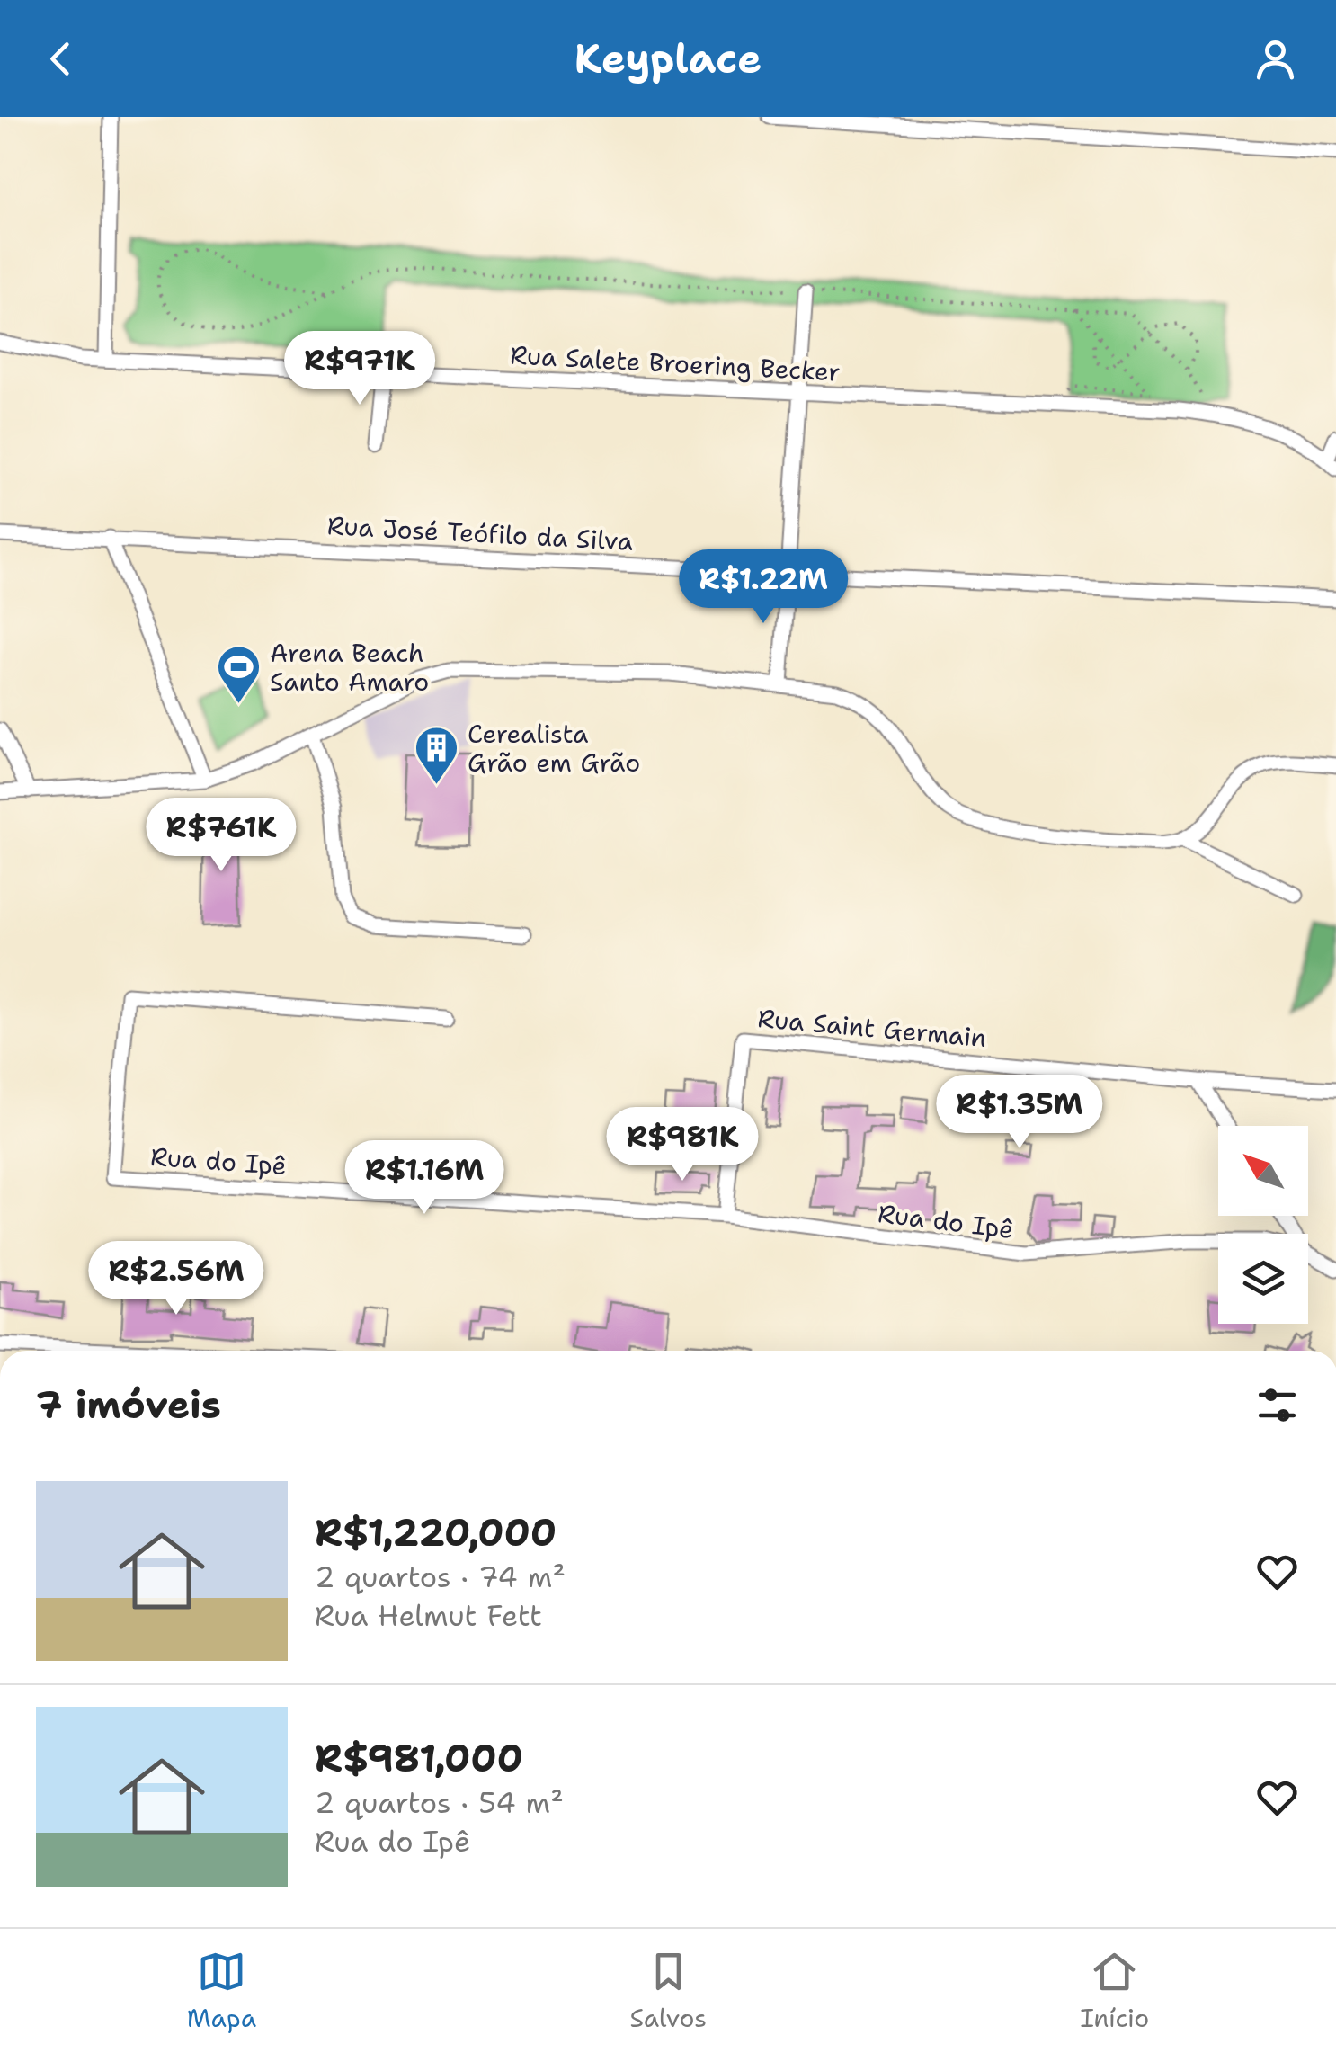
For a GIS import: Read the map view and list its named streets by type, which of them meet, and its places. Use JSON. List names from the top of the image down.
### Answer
{
  "streets": {
    "street": [
      "Rua Salete Broering Becker",
      "Rua José Teófilo da Silva",
      "Rua Saint Germain",
      "Rua do Ipê"
    ]
  },
  "crossings": [
    ["Rua Saint Germain", "Rua do Ipê"]
  ],
  "places": {
    "sports": ["Arena Beach Santo Amaro"],
    "building": ["Cerealista Grão em Grão"]
  },
  "north": "top left",
  "page": {
    "header": "Keyplace",
    "price": [
      "R$971K",
      "R$1.22M",
      "R$761K",
      "R$1.35M",
      "R$981K",
      "R$1.16M",
      "R$2.56M"
    ],
    "heading": "7 imóveis",
    "list": [
      {
        "name": "R$1,220,000",
        "note": "2 quartos · 74 m² · Rua Helmut Fett"
      },
      {
        "name": "R$981,000",
        "note": "2 quartos · 54 m² · Rua do Ipê"
      }
    ],
    "tabs": ["Mapa", "Salvos", "Início"]
  }
}
